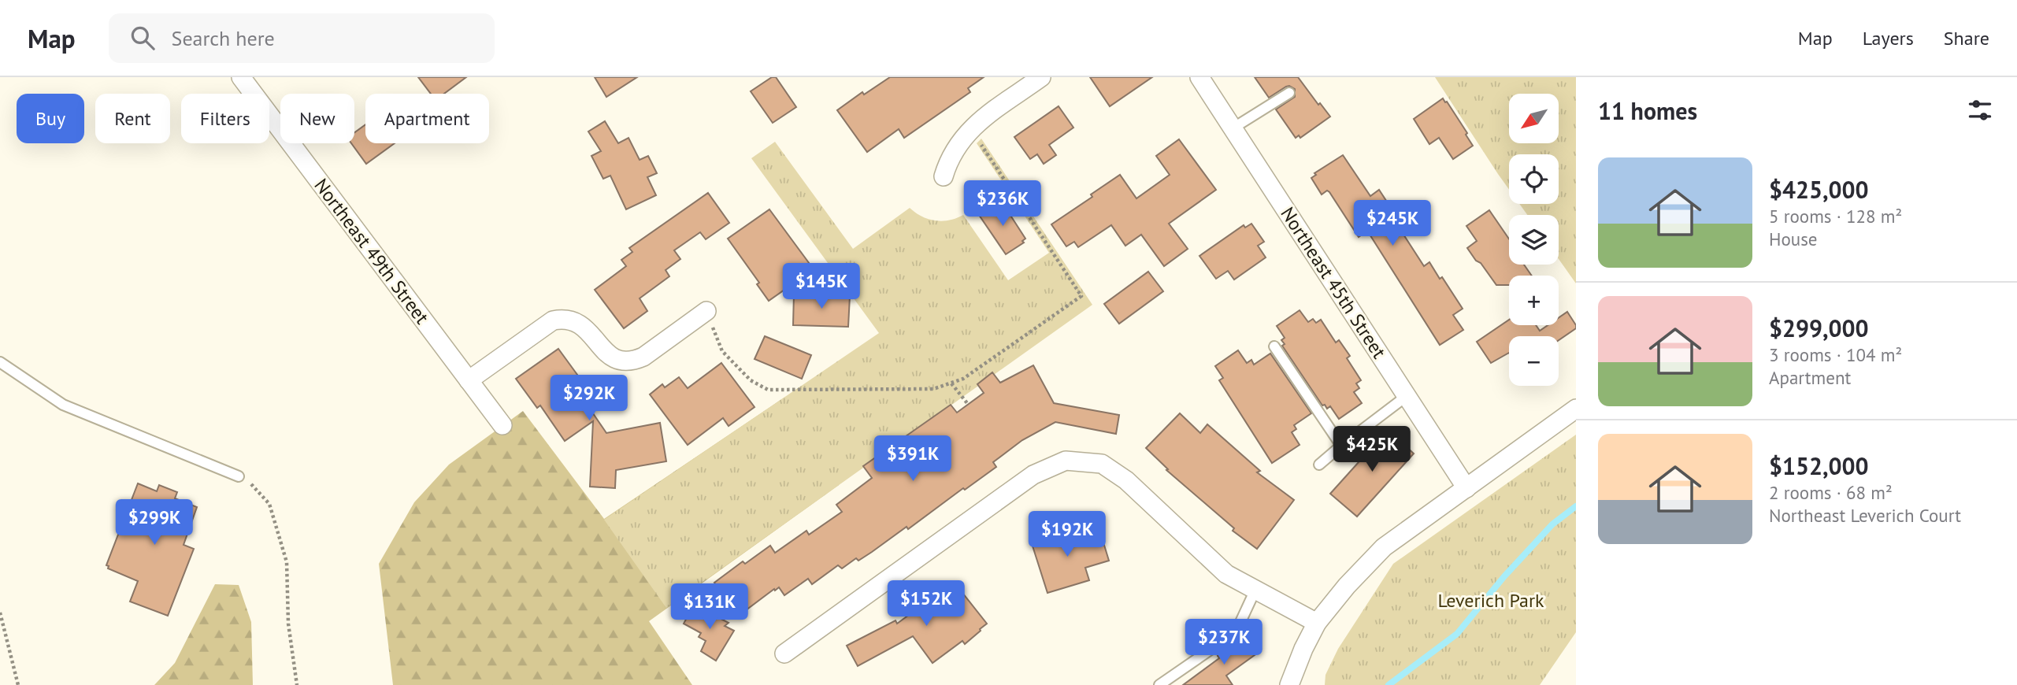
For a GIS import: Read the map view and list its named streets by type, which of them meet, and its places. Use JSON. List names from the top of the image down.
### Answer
{
  "streets": {
    "street": ["Northeast 49th Street", "Northeast 45th Street"]
  },
  "parks": ["Leverich Park"],
  "north": "bottom left",
  "page": {
    "header": "Map",
    "search": "Search here",
    "nav": ["Map", "Layers", "Share"],
    "heading": "11 homes",
    "map_buttons": ["+", "−"],
    "chip": [
      "Buy",
      "Rent",
      "Filters",
      "New",
      "Apartment"
    ],
    "list": [
      {
        "name": "$425,000",
        "note": "5 rooms · 128 m² · House"
      },
      {
        "name": "$299,000",
        "note": "3 rooms · 104 m² · Apartment"
      },
      {
        "name": "$152,000",
        "note": "2 rooms · 68 m² · Northeast Leverich Court"
      }
    ],
    "price": [
      "$236K",
      "$245K",
      "$145K",
      "$292K",
      "$425K",
      "$391K",
      "$299K",
      "$192K",
      "$152K",
      "$131K",
      "$237K"
    ]
  }
}
